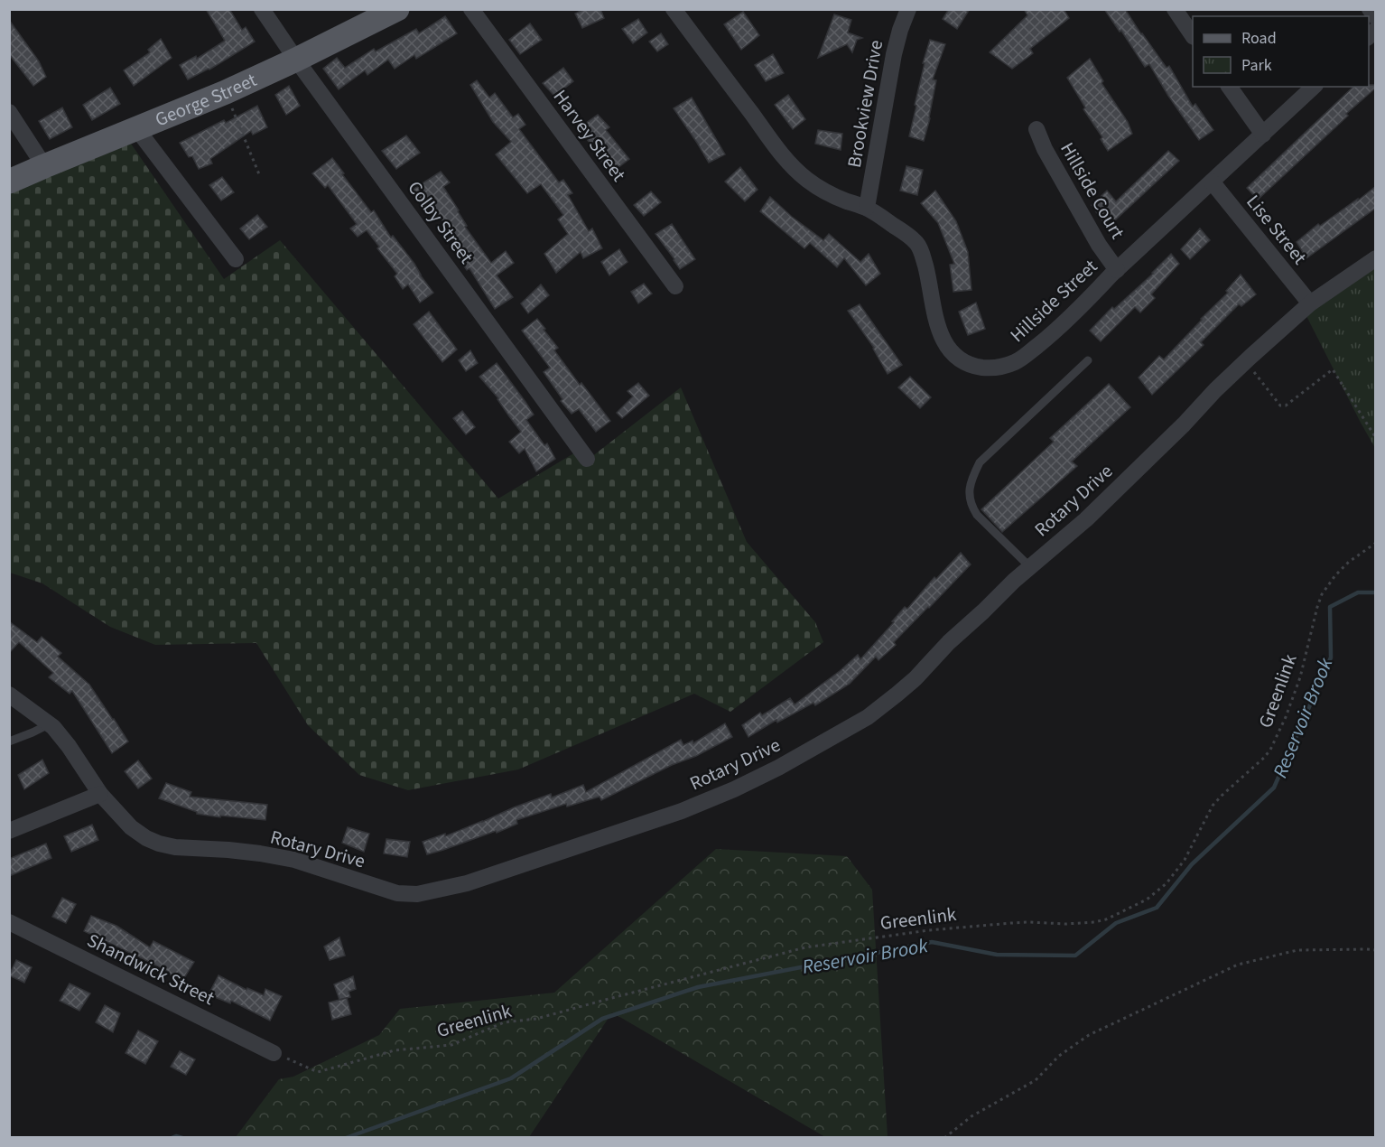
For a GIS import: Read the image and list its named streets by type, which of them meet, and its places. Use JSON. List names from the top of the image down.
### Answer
{
  "streets": {
    "main road": ["George Street"],
    "street": [
      "Brookview Drive",
      "Harvey Street",
      "Hillside Court",
      "Colby Street",
      "Lise Street",
      "Hillside Street",
      "Rotary Drive",
      "Shandwick Street"
    ],
    "path": ["Greenlink"]
  },
  "crossings": [
    ["George Street", "Colby Street"],
    ["Brookview Drive", "Hillside Street"],
    ["Hillside Court", "Hillside Street"],
    ["Lise Street", "Hillside Street"],
    ["Lise Street", "Rotary Drive"],
    ["Greenlink", "Shandwick Street"]
  ],
  "water": ["Reservoir Brook"],
  "legend": ["Road", "Park"]
}
